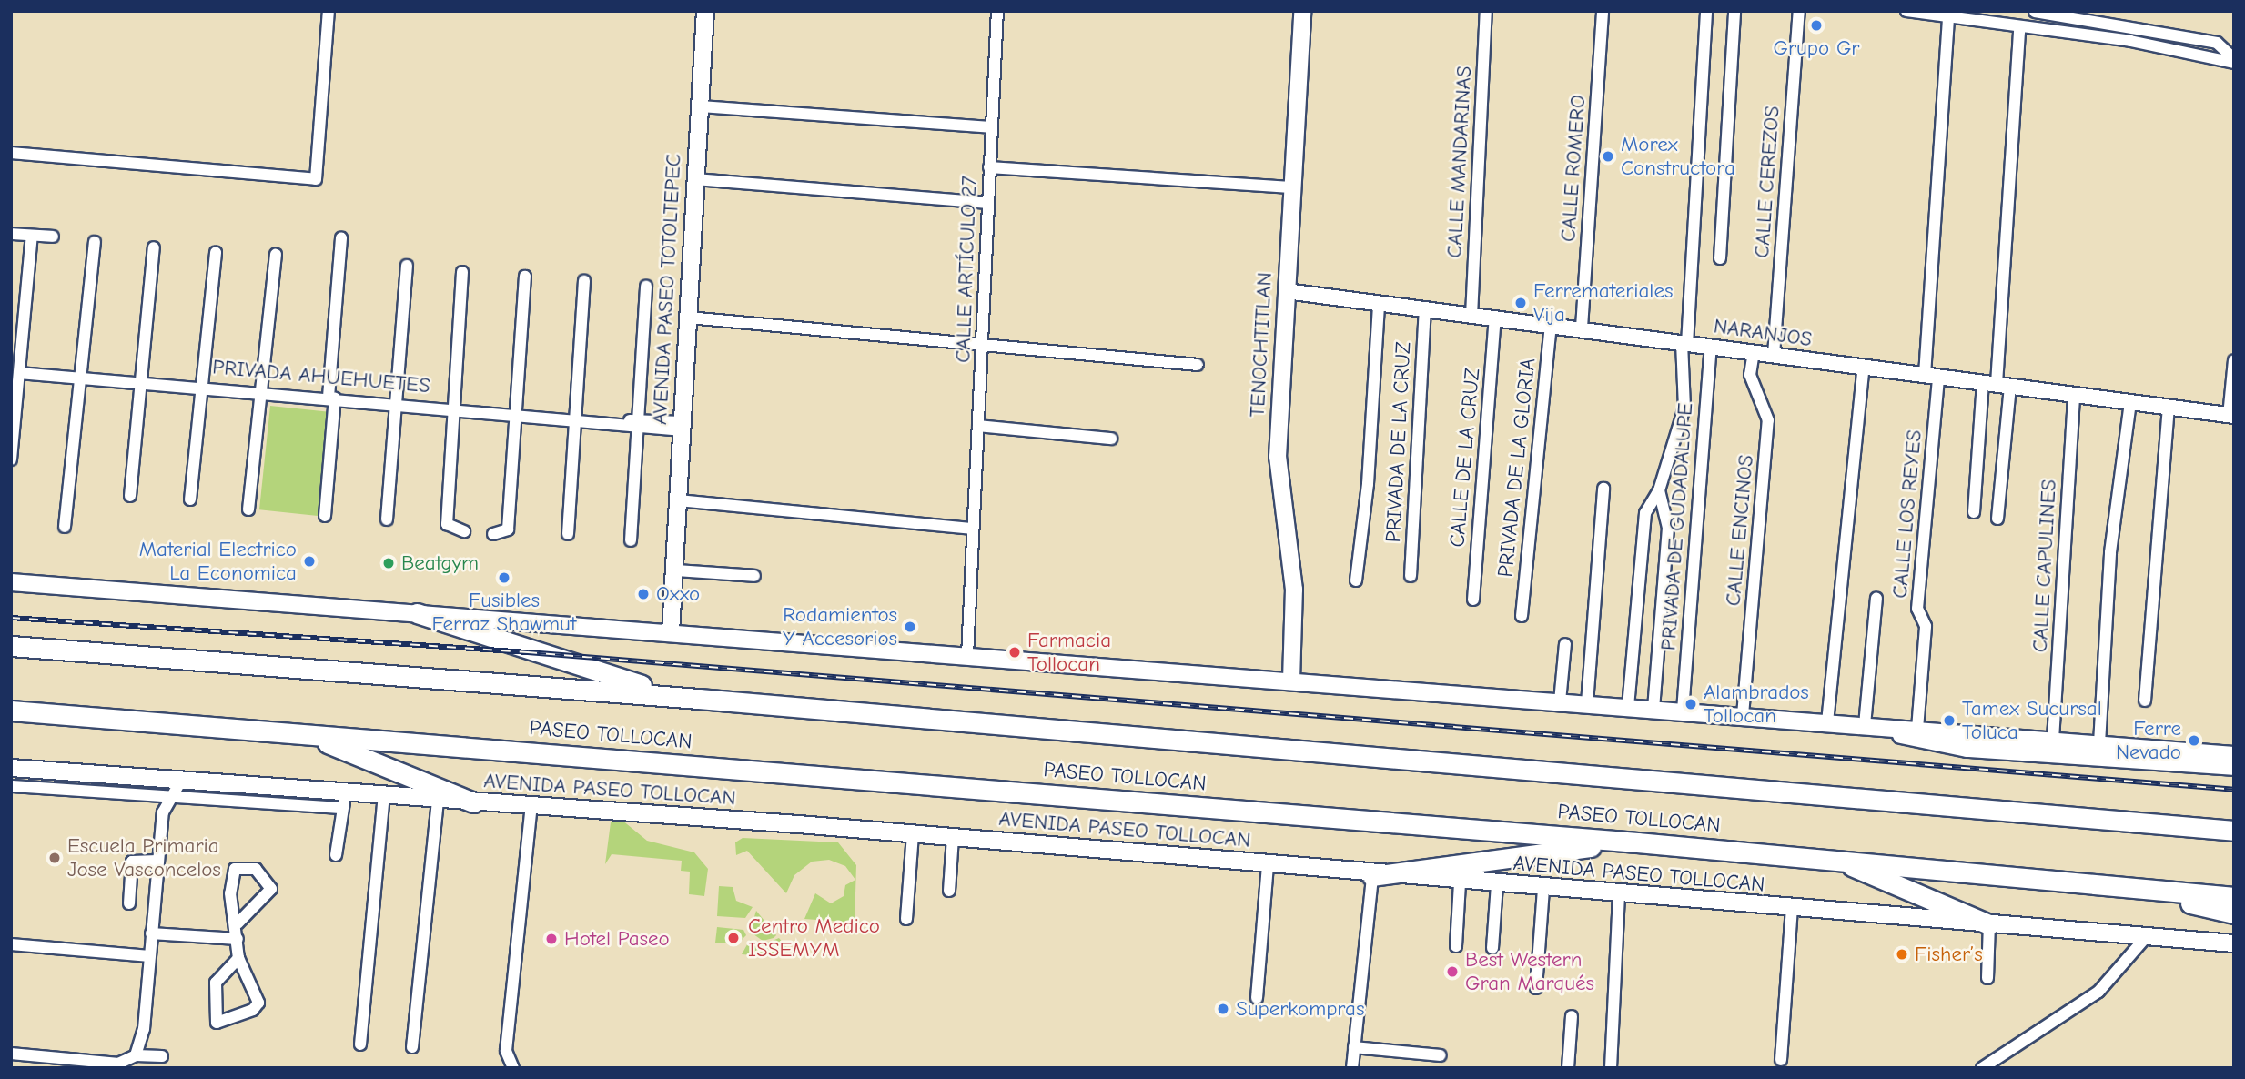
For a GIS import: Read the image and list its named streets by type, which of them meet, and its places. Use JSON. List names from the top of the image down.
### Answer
{
  "streets": {
    "highway": ["PASEO TOLLOCAN"],
    "main road": ["AVENIDA PASEO TOTOLTEPEC", "TENOCHTITLAN", "AVENIDA PASEO TOLLOCAN"],
    "street": [
      "CALLE MANDARINAS",
      "CALLE ROMERO",
      "CALLE CEREZOS",
      "CALLE ARTÍCULO 27",
      "NARANJOS",
      "PRIVADA AHUEHUETES",
      "PRIVADA DE LA CRUZ",
      "CALLE DE LA CRUZ",
      "PRIVADA DE LA GLORIA",
      "CALLE LOS REYES",
      "PRIVADA DE GUDADALUPE",
      "CALLE ENCINOS",
      "CALLE CAPULINES"
    ]
  },
  "crossings": [
    ["CALLE MANDARINAS", "NARANJOS"],
    ["CALLE ROMERO", "NARANJOS"],
    ["CALLE CEREZOS", "NARANJOS"],
    ["AVENIDA PASEO TOTOLTEPEC", "PRIVADA AHUEHUETES"],
    ["NARANJOS", "TENOCHTITLAN"],
    ["NARANJOS", "PRIVADA DE LA CRUZ"],
    ["NARANJOS", "CALLE DE LA CRUZ"],
    ["NARANJOS", "PRIVADA DE LA GLORIA"],
    ["NARANJOS", "CALLE LOS REYES"],
    ["NARANJOS", "PRIVADA DE GUDADALUPE"],
    ["NARANJOS", "CALLE ENCINOS"],
    ["NARANJOS", "CALLE CAPULINES"]
  ],
  "places": [
    "Grupo Gr",
    "Morex Constructora",
    "Ferremateriales Vija",
    "Material Electrico La Economica",
    "Beatgym",
    "Fusibles Ferraz Shawmut",
    "Oxxo",
    "Rodamientos Y Accesorios",
    "Farmacia Tollocan",
    "Alambrados Tollocan",
    "Tamex Sucursal Toluca",
    "Ferre Nevado",
    "Escuela Primaria Jose Vasconcelos",
    "Centro Medico ISSEMYM",
    "Hotel Paseo",
    "Fisher’s",
    "Best Western Gran Marqués",
    "Superkompras"
  ]
}
